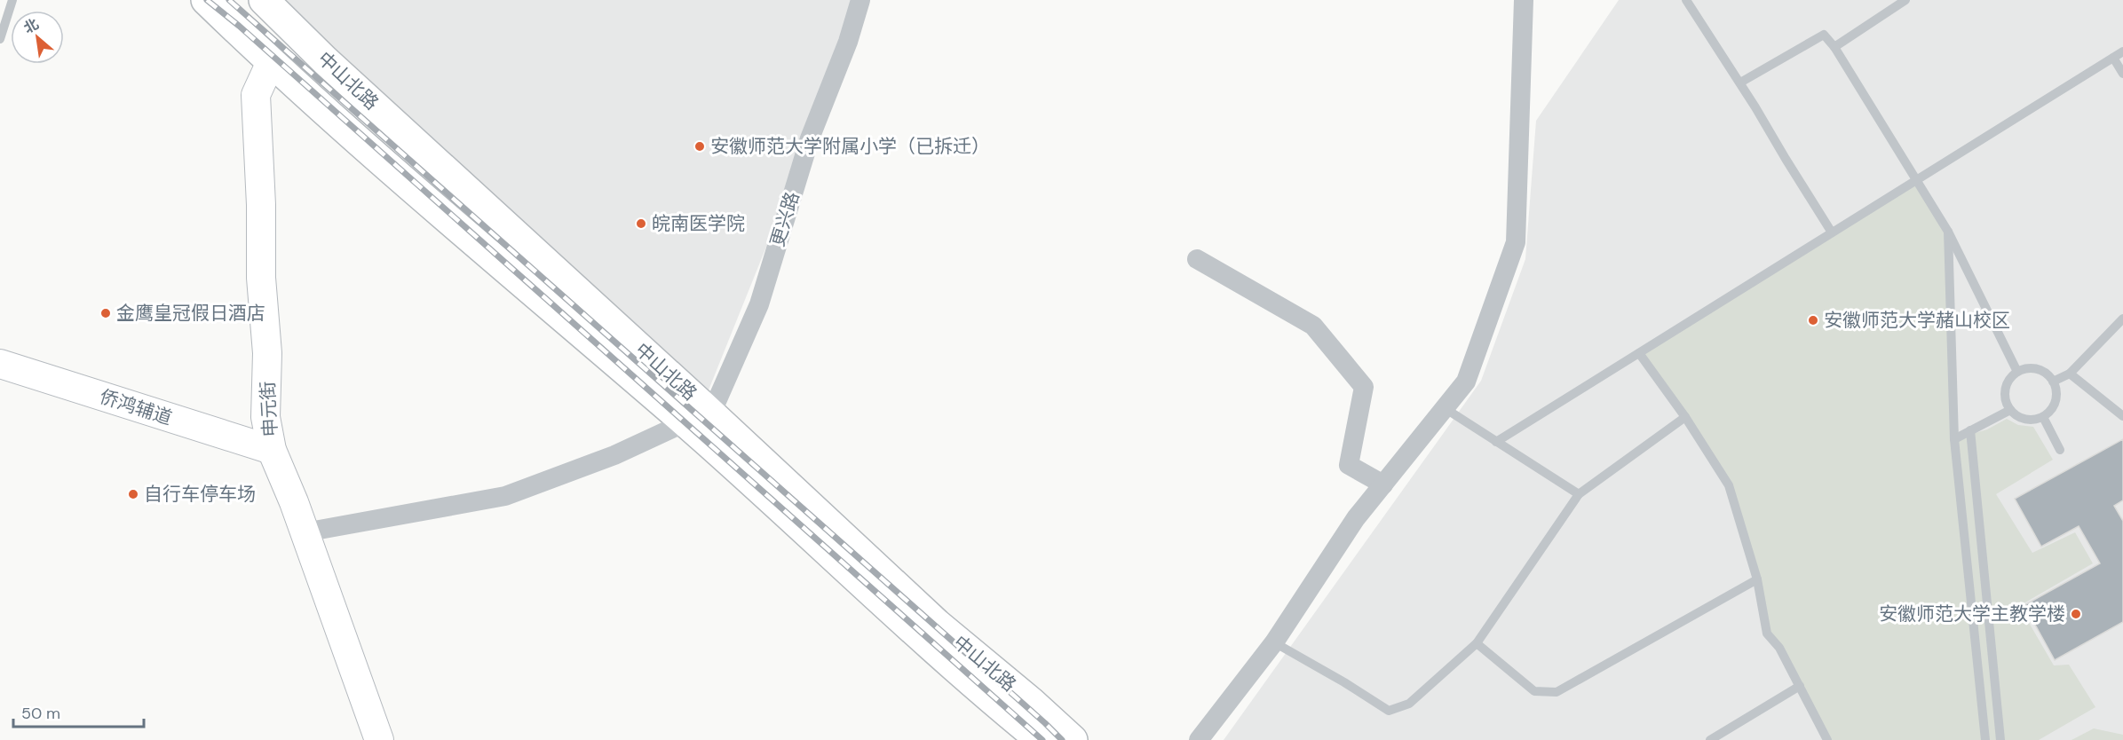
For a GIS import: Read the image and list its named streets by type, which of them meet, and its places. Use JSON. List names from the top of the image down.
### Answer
{
  "streets": {
    "main road": ["中山北路"],
    "street": ["更兴路", "侨鸿辅道", "申元街"]
  },
  "crossings": [
    ["中山北路", "更兴路"],
    ["侨鸿辅道", "申元街"]
  ],
  "places": [
    "安徽师范大学附属小学（已拆迁）",
    "皖南医学院",
    "金鹰皇冠假日酒店",
    "安徽师范大学赭山校区",
    "自行车停车场",
    "安徽师范大学主教学楼"
  ],
  "scale_bar": "50 m",
  "north": "top left"
}
